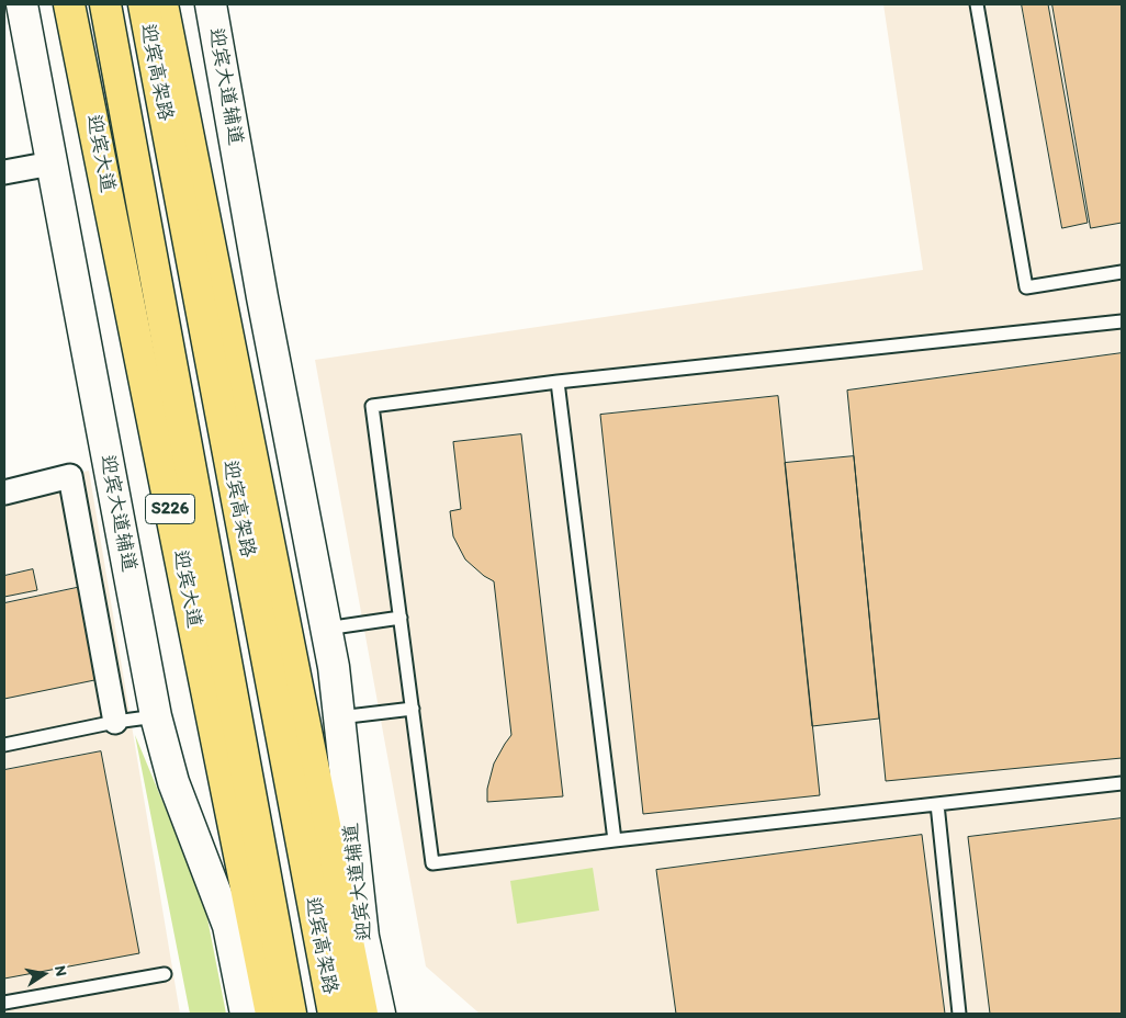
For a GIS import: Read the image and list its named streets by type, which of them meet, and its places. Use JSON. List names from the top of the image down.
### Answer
{
  "streets": {
    "main road": ["迎宾高架路", "迎宾大道", "S226"],
    "street": ["迎宾大道辅道"]
  },
  "north": "right"
}
